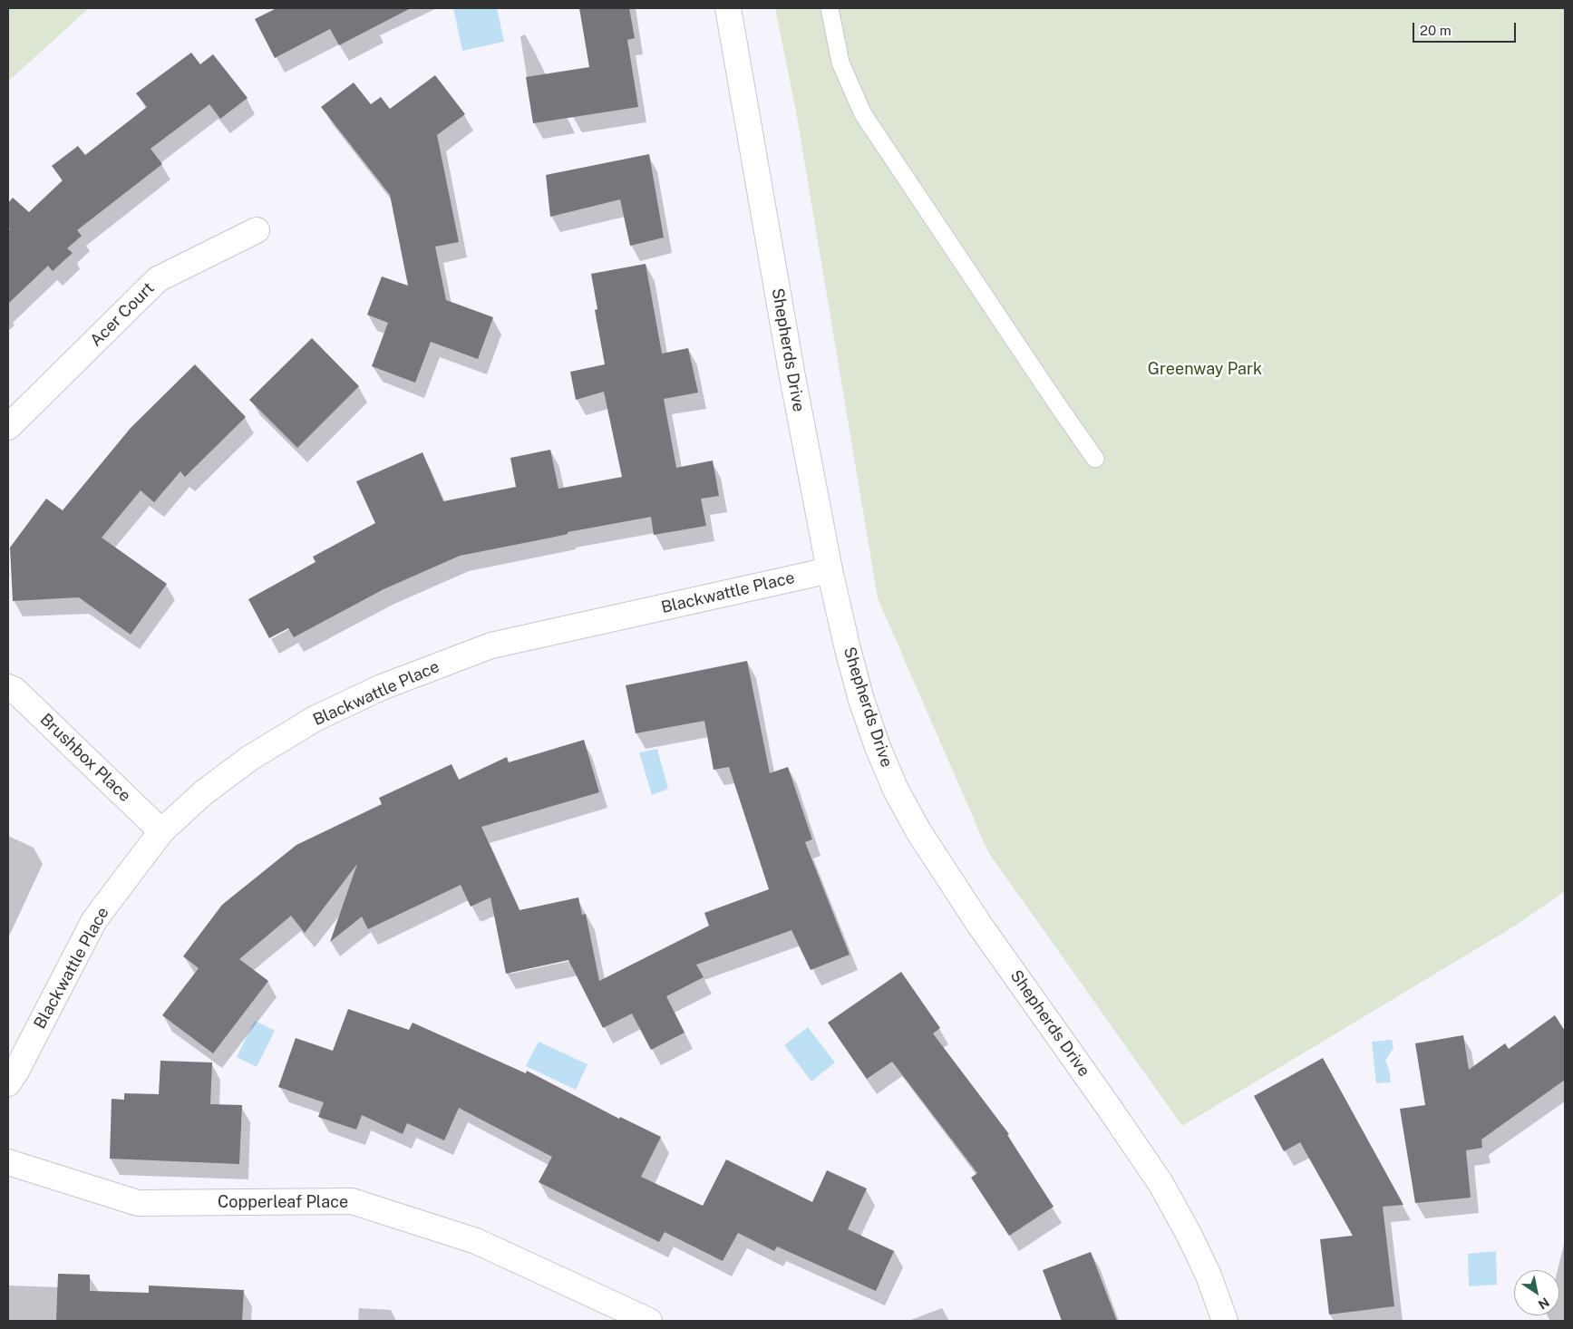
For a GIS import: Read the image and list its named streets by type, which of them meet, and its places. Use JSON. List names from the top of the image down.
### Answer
{
  "streets": {
    "street": [
      "Acer Court",
      "Shepherds Drive",
      "Blackwattle Place",
      "Brushbox Place",
      "Copperleaf Place"
    ]
  },
  "crossings": [
    ["Shepherds Drive", "Blackwattle Place"],
    ["Blackwattle Place", "Brushbox Place"]
  ],
  "parks": ["Greenway Park"],
  "scale_bar": "20 m",
  "north": "bottom right"
}
